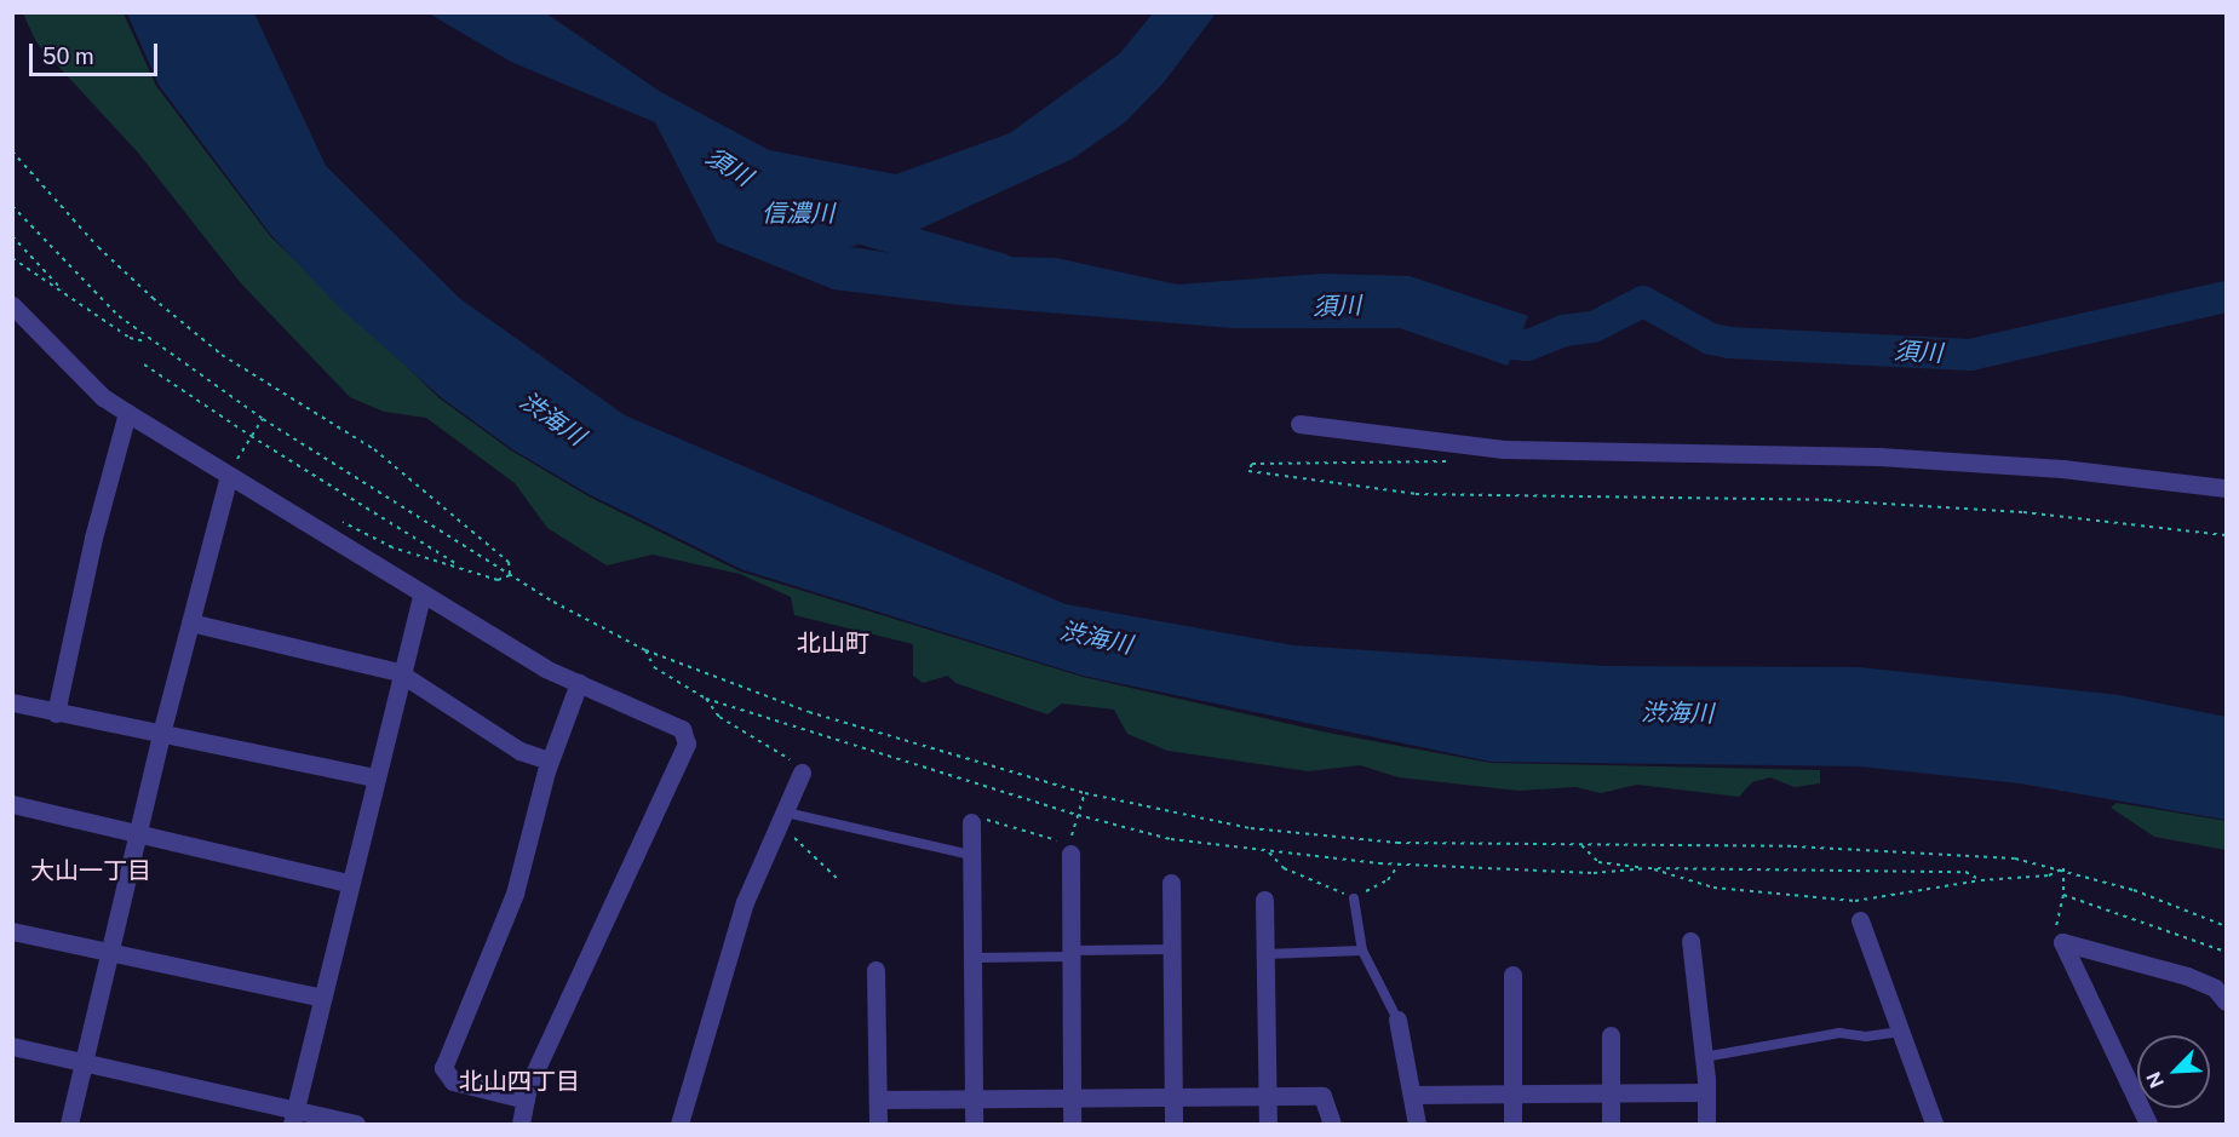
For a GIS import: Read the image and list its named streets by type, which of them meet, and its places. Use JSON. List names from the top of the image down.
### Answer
{
  "districts": ["北山町", "大山一丁目", "北山四丁目"],
  "water": ["須川", "信濃川", "渋海川"],
  "scale_bar": "50 m",
  "north": "bottom left"
}
